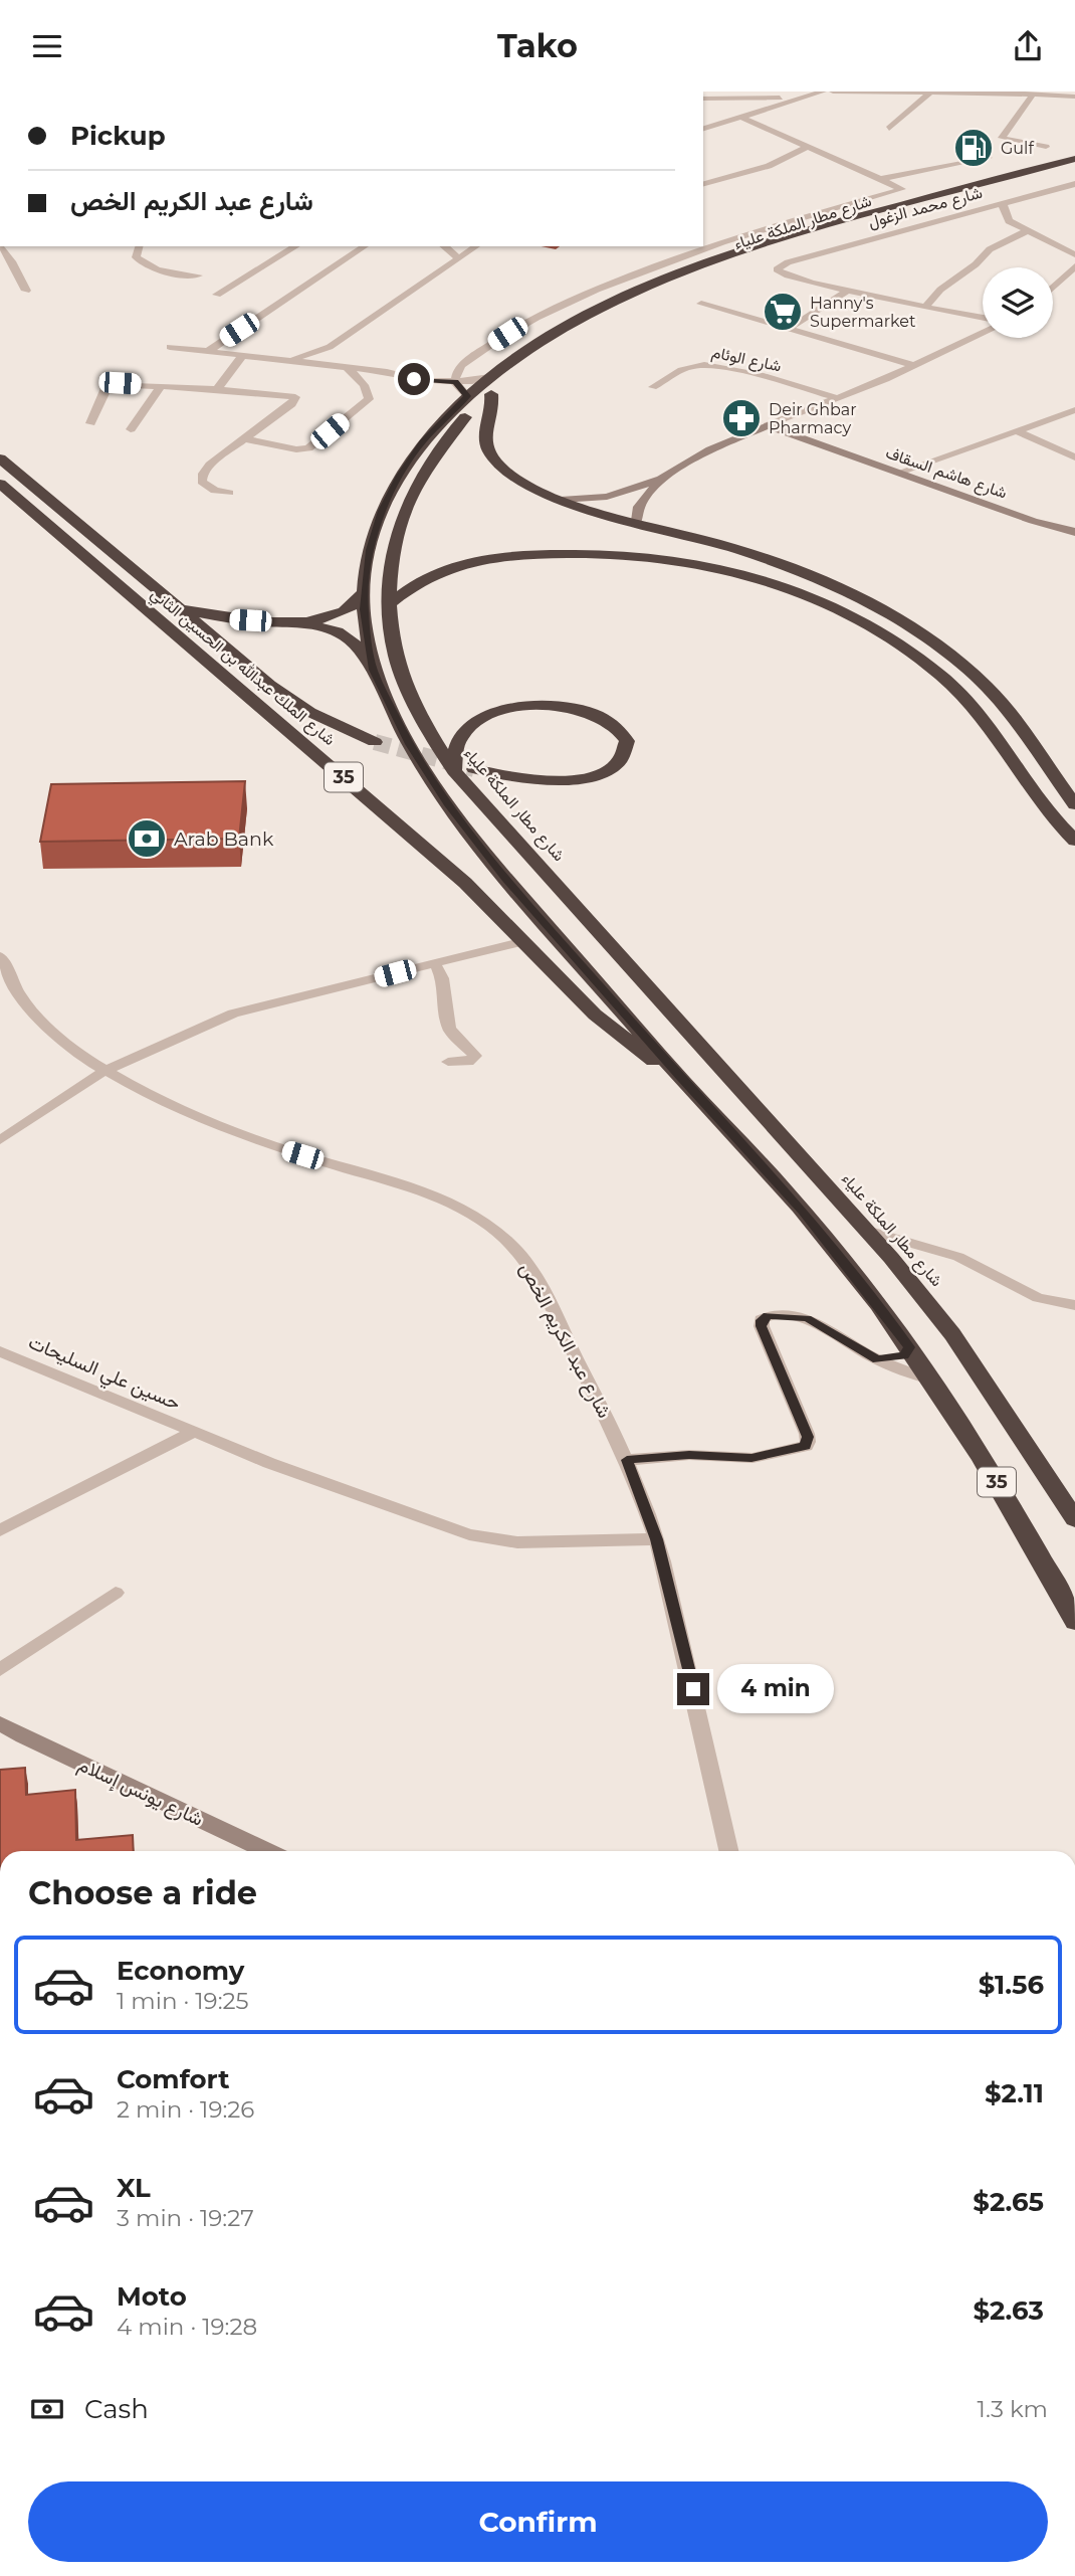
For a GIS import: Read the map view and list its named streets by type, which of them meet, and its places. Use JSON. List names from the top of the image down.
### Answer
{
  "streets": {
    "highway": ["شارع مطار الملكة علياء", "شارع الملك عبدالله بن الحسين الثاني", "35"],
    "street": [
      "شارع محمد الزغول",
      "شارع الوئام",
      "شارع هاشم السقاف",
      "شارع عبد الكريم الخص",
      "حسين علي السليحات",
      "شارع يونس إسلام"
    ]
  },
  "crossings": [
    ["شارع مطار الملكة علياء", "شارع الملك عبدالله بن الحسين الثاني"],
    ["شارع عبد الكريم الخص", "حسين علي السليحات"]
  ],
  "places": {
    "fuel station": ["Gulf"],
    "supermarket": ["Hanny's Supermarket"],
    "pharmacy": ["Deir Ghbar Pharmacy"],
    "bank": ["Arab Bank"]
  },
  "page": {
    "header": "Tako",
    "banner": ["Pickup", "شارع عبد الكريم الخص"],
    "bubble": "4 min",
    "heading": "Choose a ride",
    "list": [
      {
        "name": "Economy",
        "note": "1 min · 19:25",
        "value": "$1.56"
      },
      {
        "name": "Comfort",
        "note": "2 min · 19:26",
        "value": "$2.11"
      },
      {
        "name": "XL",
        "note": "3 min · 19:27",
        "value": "$2.65"
      },
      {
        "name": "Moto",
        "note": "4 min · 19:28",
        "value": "$2.63"
      }
    ],
    "pay": ["Cash", "1.3 km"],
    "buttons": "Confirm"
  }
}
